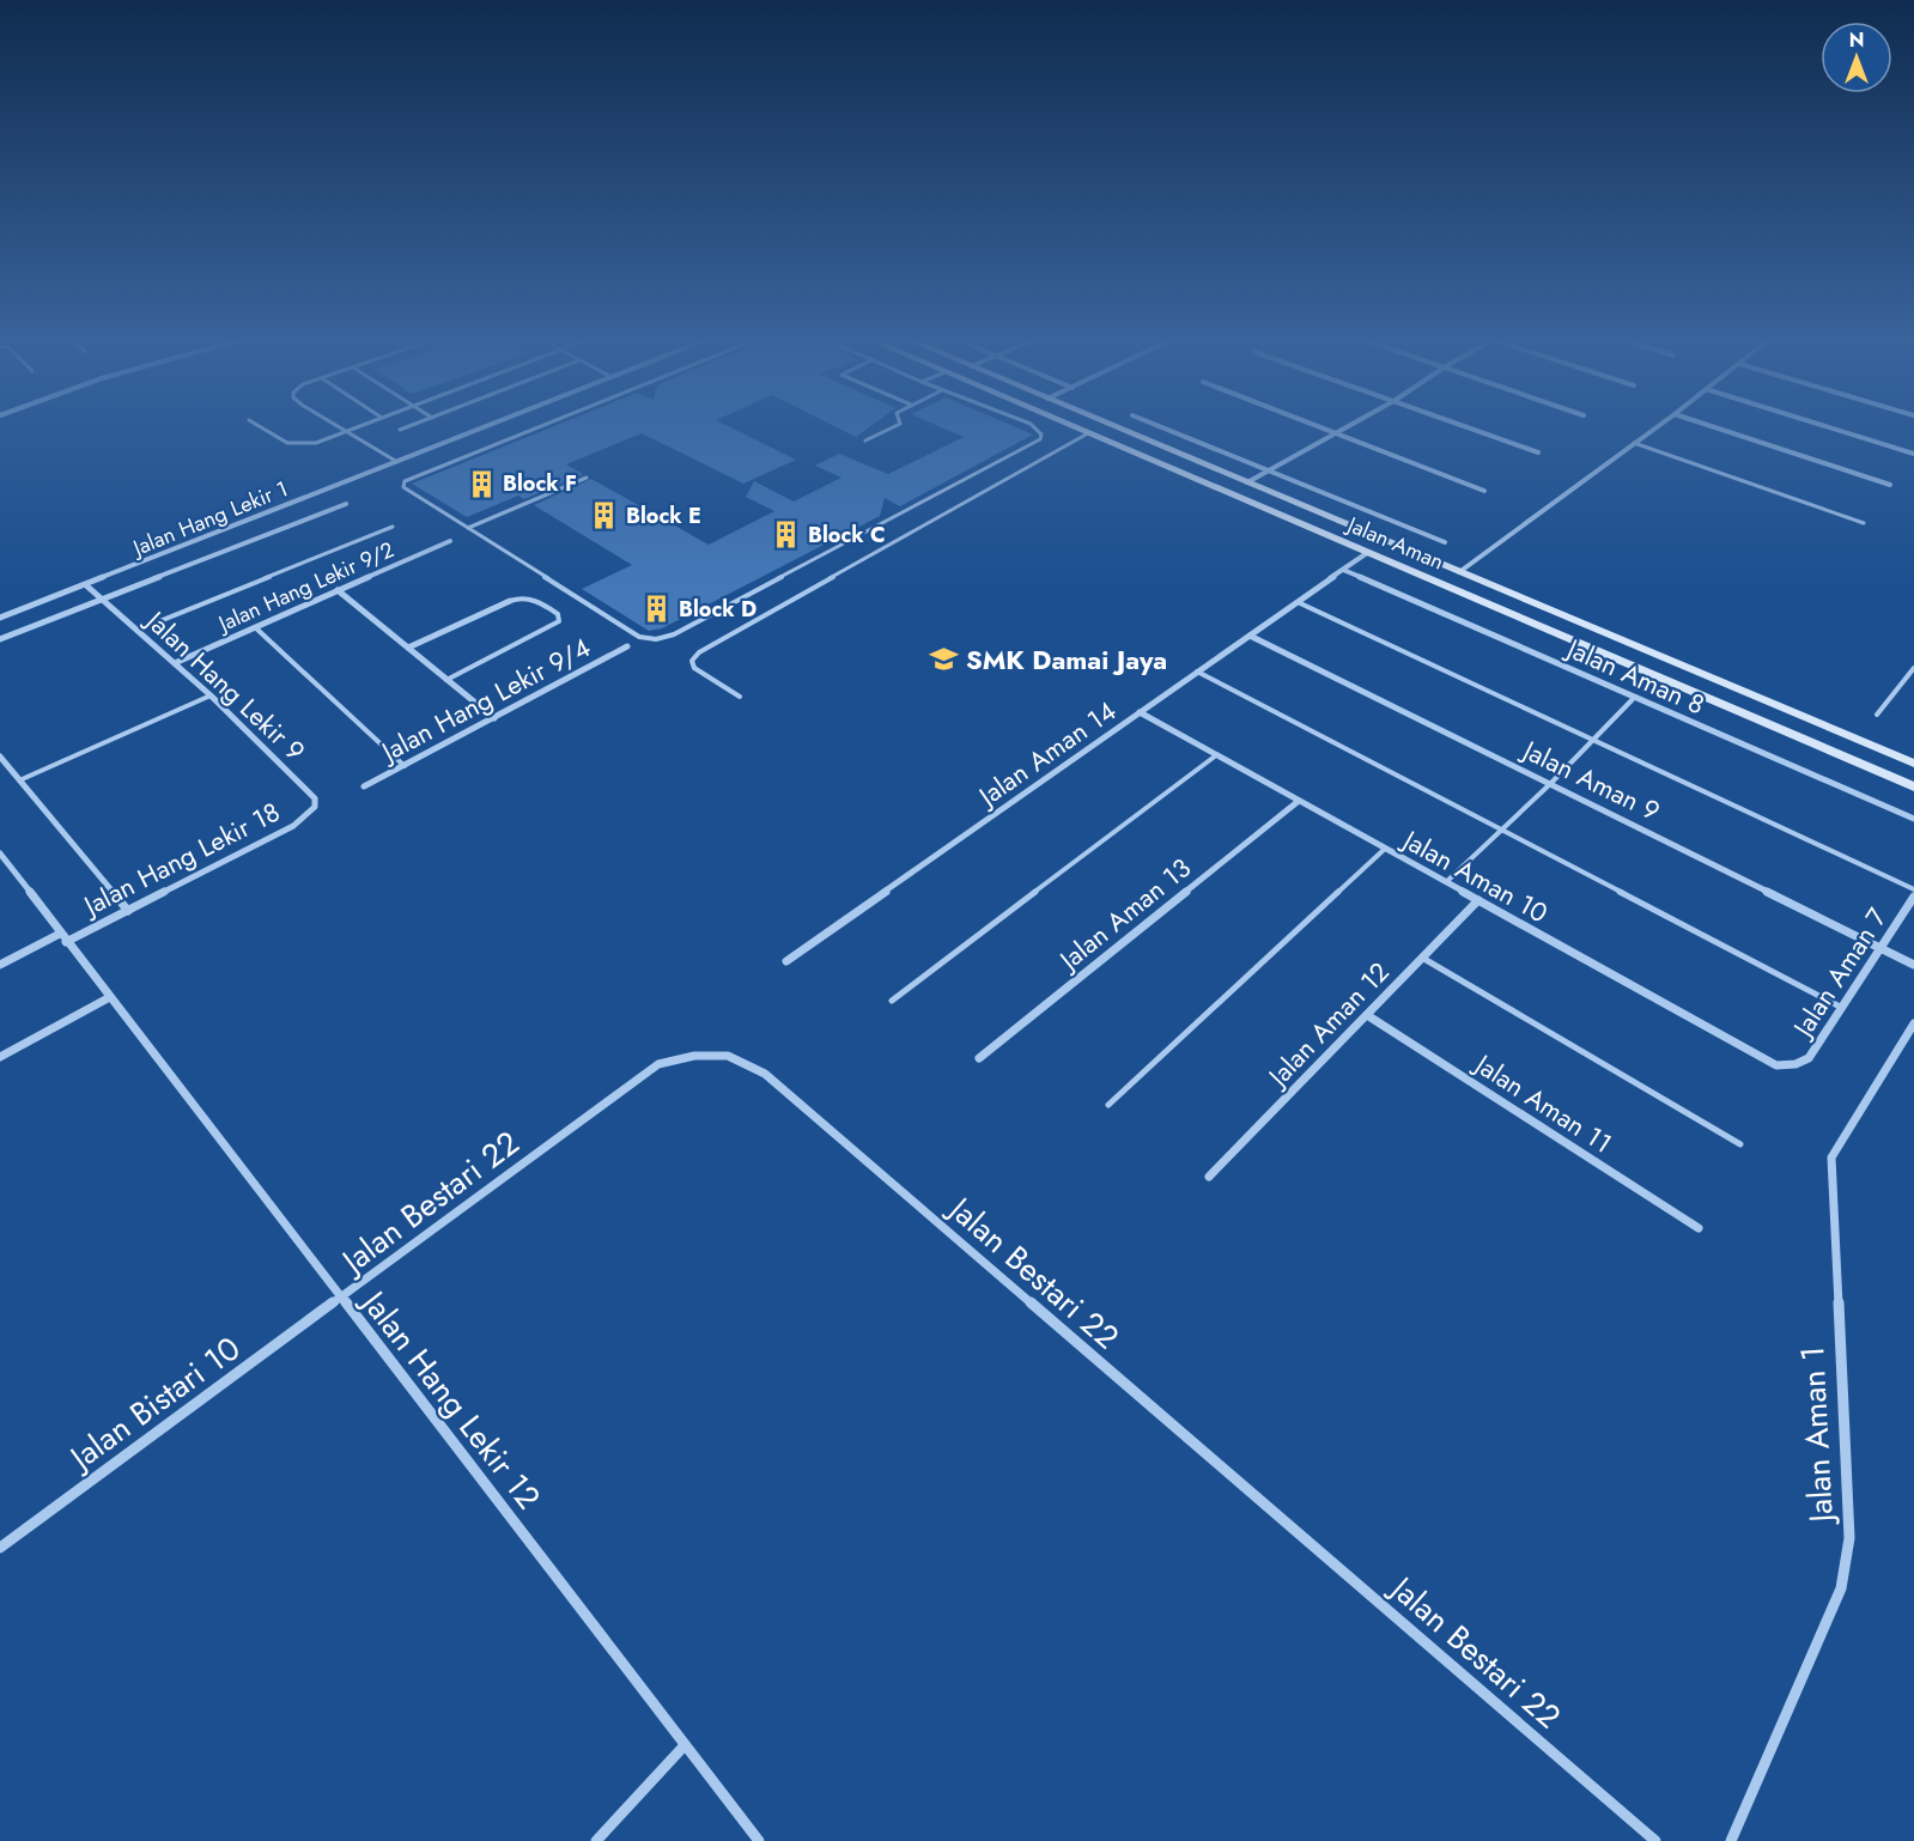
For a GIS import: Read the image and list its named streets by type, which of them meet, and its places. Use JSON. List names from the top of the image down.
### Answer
{
  "streets": {
    "main road": ["Jalan Aman"],
    "street": [
      "Jalan Hang Lekir 1",
      "Jalan Hang Lekir 9/2",
      "Jalan Aman 8",
      "Jalan Hang Lekir 9",
      "Jalan Hang Lekir 9/4",
      "Jalan Aman 14",
      "Jalan Aman 9",
      "Jalan Hang Lekir 18",
      "Jalan Aman 10",
      "Jalan Aman 13",
      "Jalan Aman 7",
      "Jalan Aman 12",
      "Jalan Aman 11",
      "Jalan Bestari 22",
      "Jalan Hang Lekir 12",
      "Jalan Bistari 10",
      "Jalan Aman 1"
    ]
  },
  "crossings": [
    ["Jalan Hang Lekir 1", "Jalan Hang Lekir 9"],
    ["Jalan Aman", "Jalan Aman 14"],
    ["Jalan Hang Lekir 9/2", "Jalan Hang Lekir 9"],
    ["Jalan Aman 8", "Jalan Aman 14"],
    ["Jalan Hang Lekir 9", "Jalan Hang Lekir 18"],
    ["Jalan Aman 14", "Jalan Aman 9"],
    ["Jalan Aman 14", "Jalan Aman 10"],
    ["Jalan Aman 9", "Jalan Aman 7"],
    ["Jalan Hang Lekir 18", "Jalan Hang Lekir 12"],
    ["Jalan Aman 10", "Jalan Aman 13"],
    ["Jalan Aman 10", "Jalan Aman 7"],
    ["Jalan Aman 10", "Jalan Aman 12"],
    ["Jalan Aman 12", "Jalan Aman 11"],
    ["Jalan Bestari 22", "Jalan Hang Lekir 12"],
    ["Jalan Bestari 22", "Jalan Bistari 10"],
    ["Jalan Hang Lekir 12", "Jalan Bistari 10"]
  ],
  "places": {
    "building": [
      "Block F",
      "Block E",
      "Block C",
      "Block D"
    ],
    "school or university": ["SMK Damai Jaya"]
  },
  "north": "top"
}
